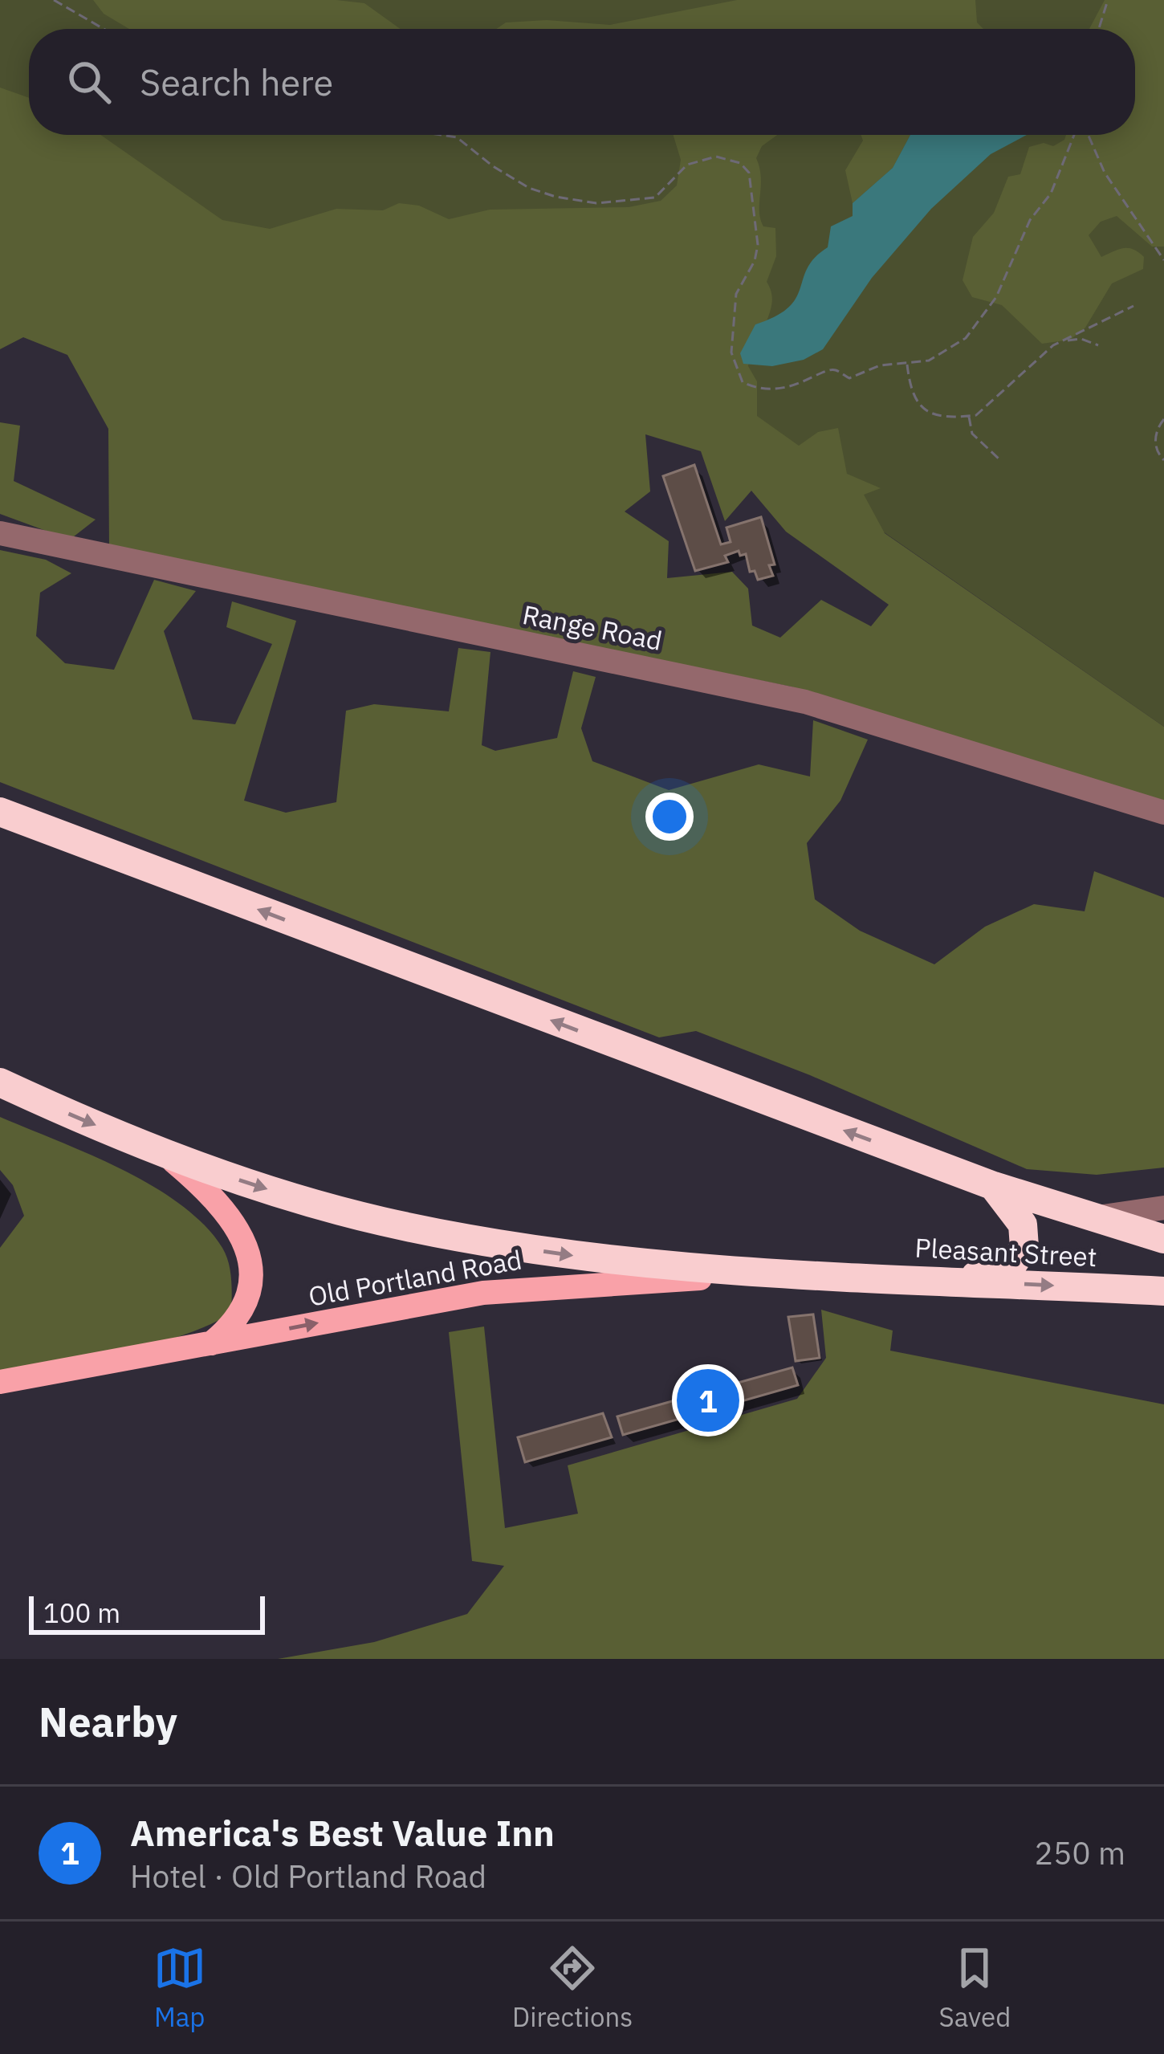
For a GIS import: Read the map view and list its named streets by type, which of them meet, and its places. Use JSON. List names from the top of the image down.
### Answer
{
  "streets": {
    "highway": ["Pleasant Street"],
    "main road": ["Old Portland Road"],
    "street": ["Range Road"]
  },
  "crossings": [
    ["Pleasant Street", "Old Portland Road"]
  ],
  "one_way": ["Old Portland Road"],
  "scale_bar": "100 m",
  "page": {
    "search": "Search here",
    "pins": "1",
    "scale": "100 m",
    "heading": "Nearby",
    "list": [
      {
        "mark": "1",
        "name": "America's Best Value Inn",
        "note": "Hotel · Old Portland Road",
        "value": "250 m"
      }
    ],
    "nav": ["Map", "Directions", "Saved"]
  }
}
